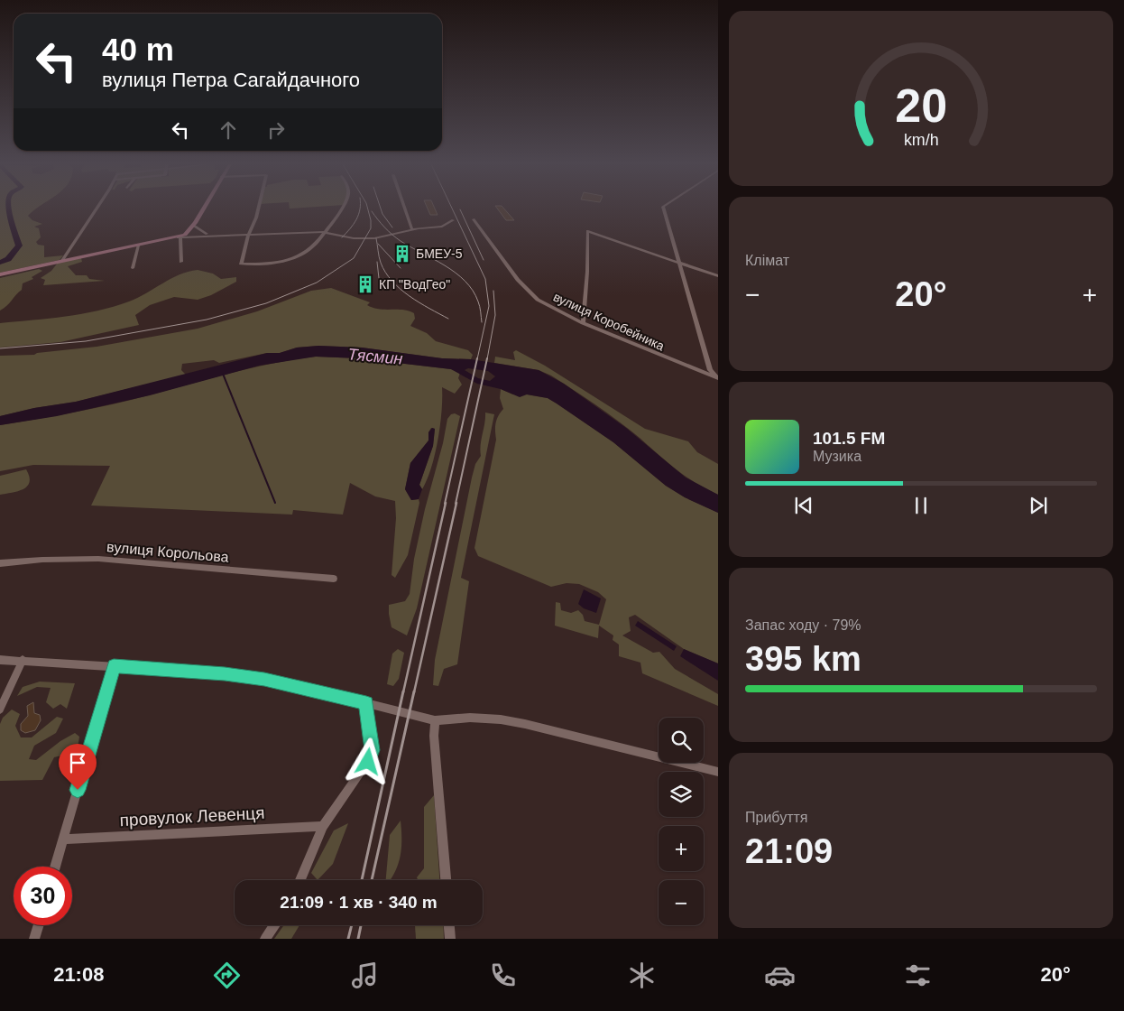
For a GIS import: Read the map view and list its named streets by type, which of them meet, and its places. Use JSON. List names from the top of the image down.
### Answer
{
  "streets": {
    "street": ["вулиця Коробейника", "вулиця Корольова", "провулок Левенця"]
  },
  "water": ["Тясмин"],
  "places": {
    "building": ["БМЕУ-5", "КП \"ВодГео\""]
  },
  "page": {
    "turn": ["40 m", "вулиця Петра Сагайдачного"],
    "tile": [
      "Клімат",
      ["Запас ходу · 79%", "395 km"],
      ["Прибуття", "21:09"]
    ],
    "heat": ["−", "20°", "+"],
    "song": ["101.5 FM", "Музика"],
    "map_buttons": ["+", "−"],
    "limit": "30",
    "trip": "21:09 · 1 хв · 340 m",
    "tabs": ["21:08", "20°"],
    "gauge": ["20", "km/h"]
  }
}
